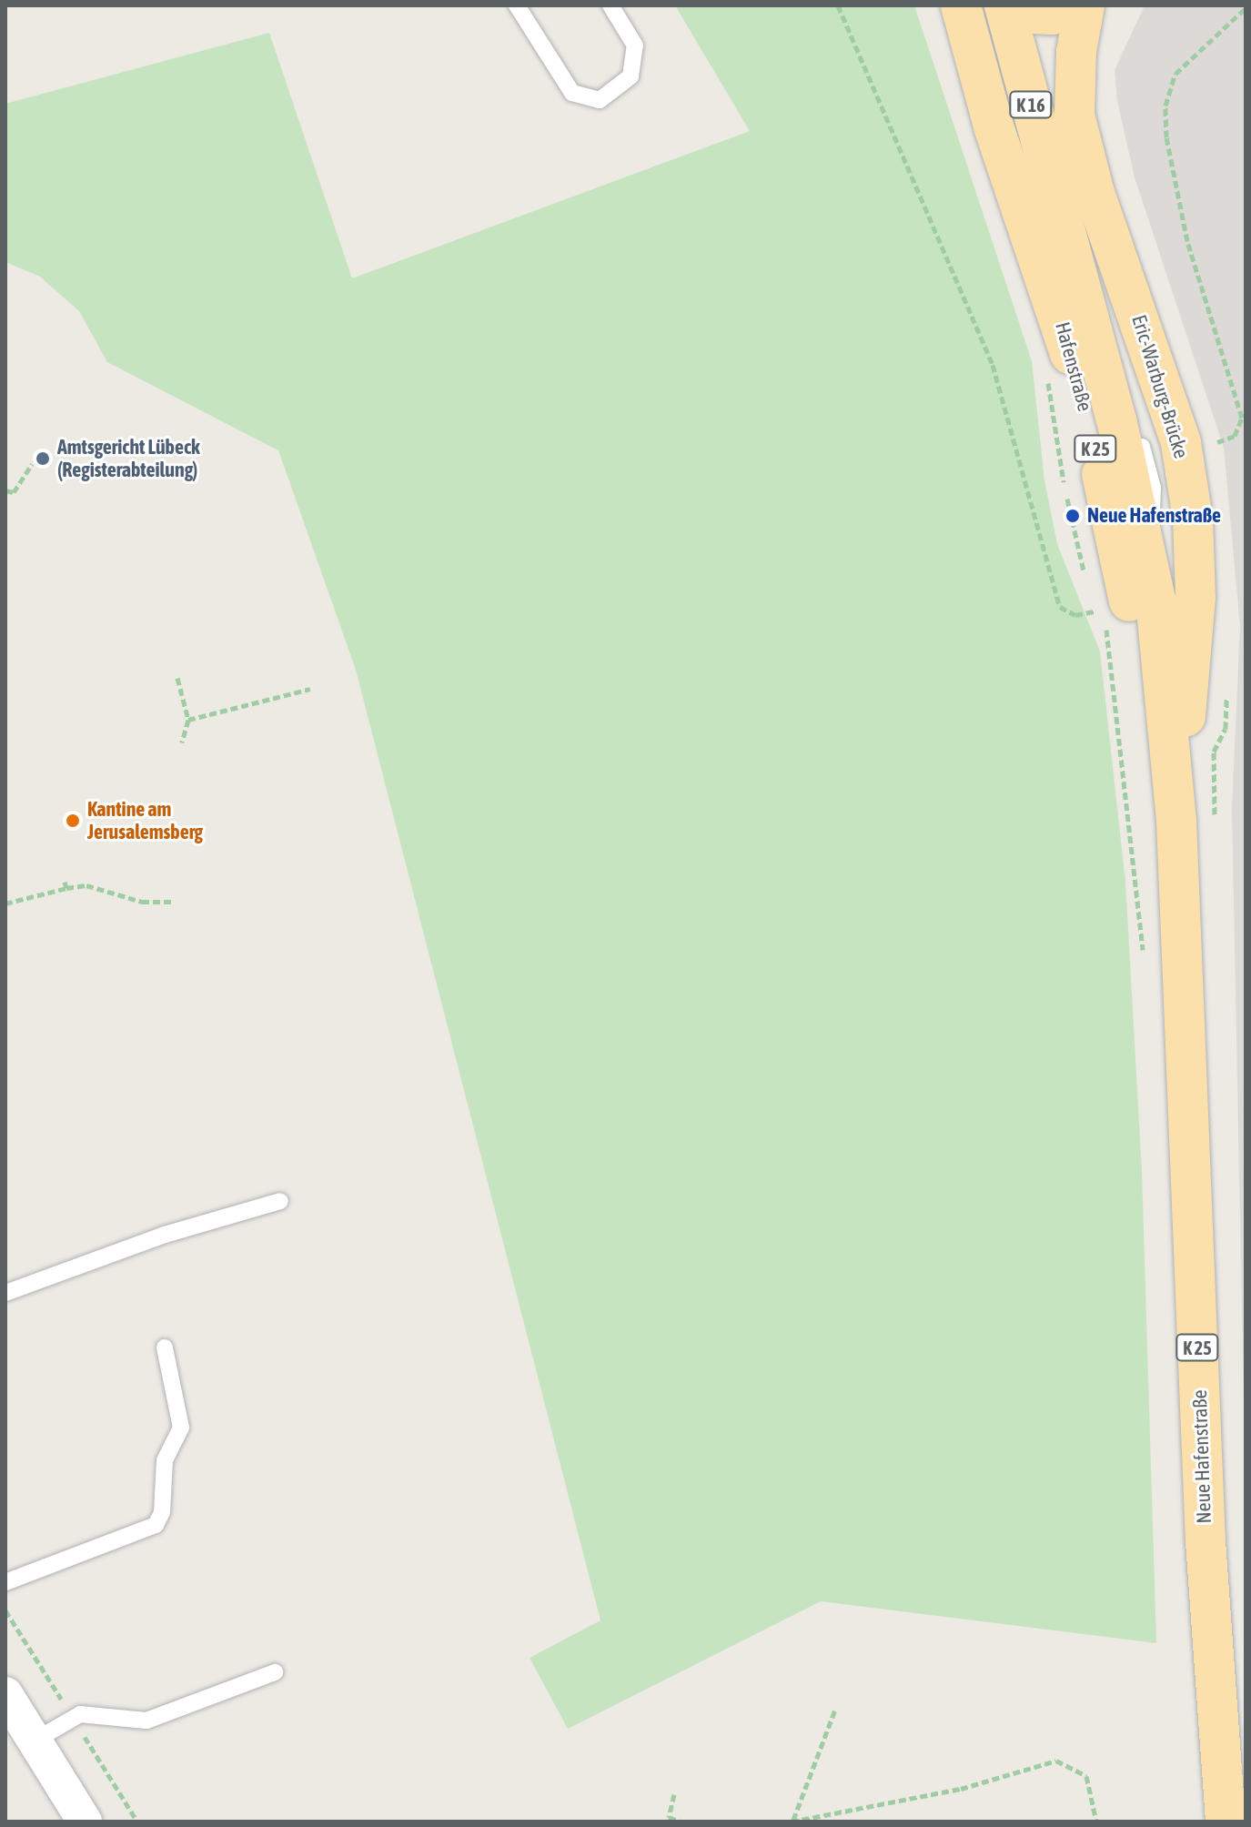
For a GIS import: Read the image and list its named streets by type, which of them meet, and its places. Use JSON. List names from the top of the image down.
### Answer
{
  "streets": {
    "main road": [
      "K 16",
      "Hafenstraße",
      "Eric-Warburg-Brücke",
      "K 25",
      "Neue Hafenstraße"
    ]
  },
  "crossings": [
    ["Hafenstraße", "Eric-Warburg-Brücke"],
    ["Hafenstraße", "K 25"],
    ["Hafenstraße", "Neue Hafenstraße"]
  ],
  "places": ["Amtsgericht Lübeck (Registerabteilung)", "Neue Hafenstraße", "Kantine am Jerusalemsberg"]
}
